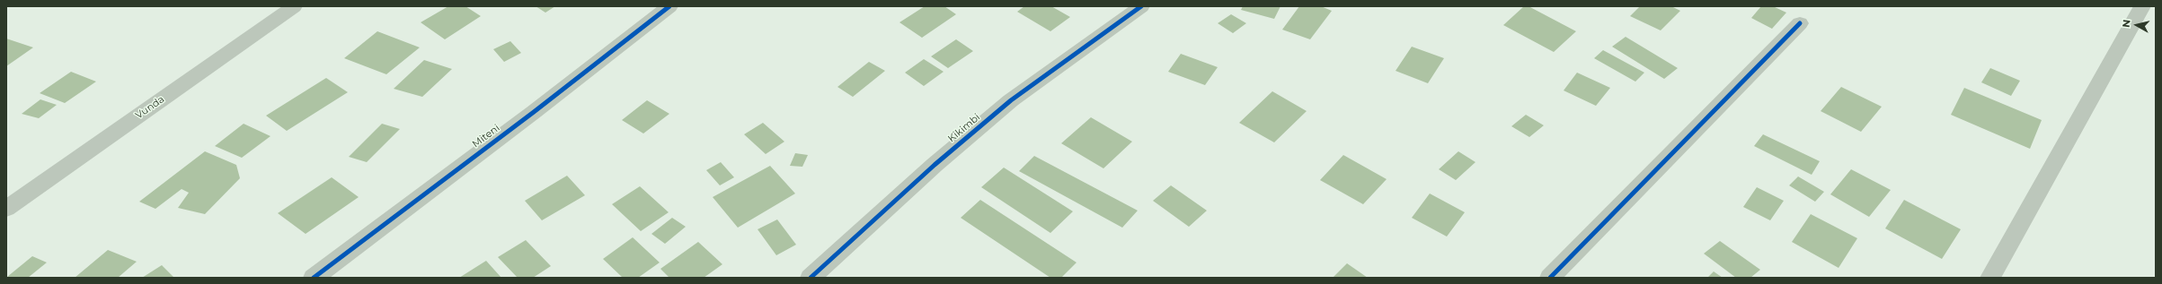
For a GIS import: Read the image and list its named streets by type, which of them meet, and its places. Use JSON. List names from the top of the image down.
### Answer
{
  "streets": {
    "street": ["Vunda", "Kikimbi", "Miteni"]
  },
  "north": "left"
}
